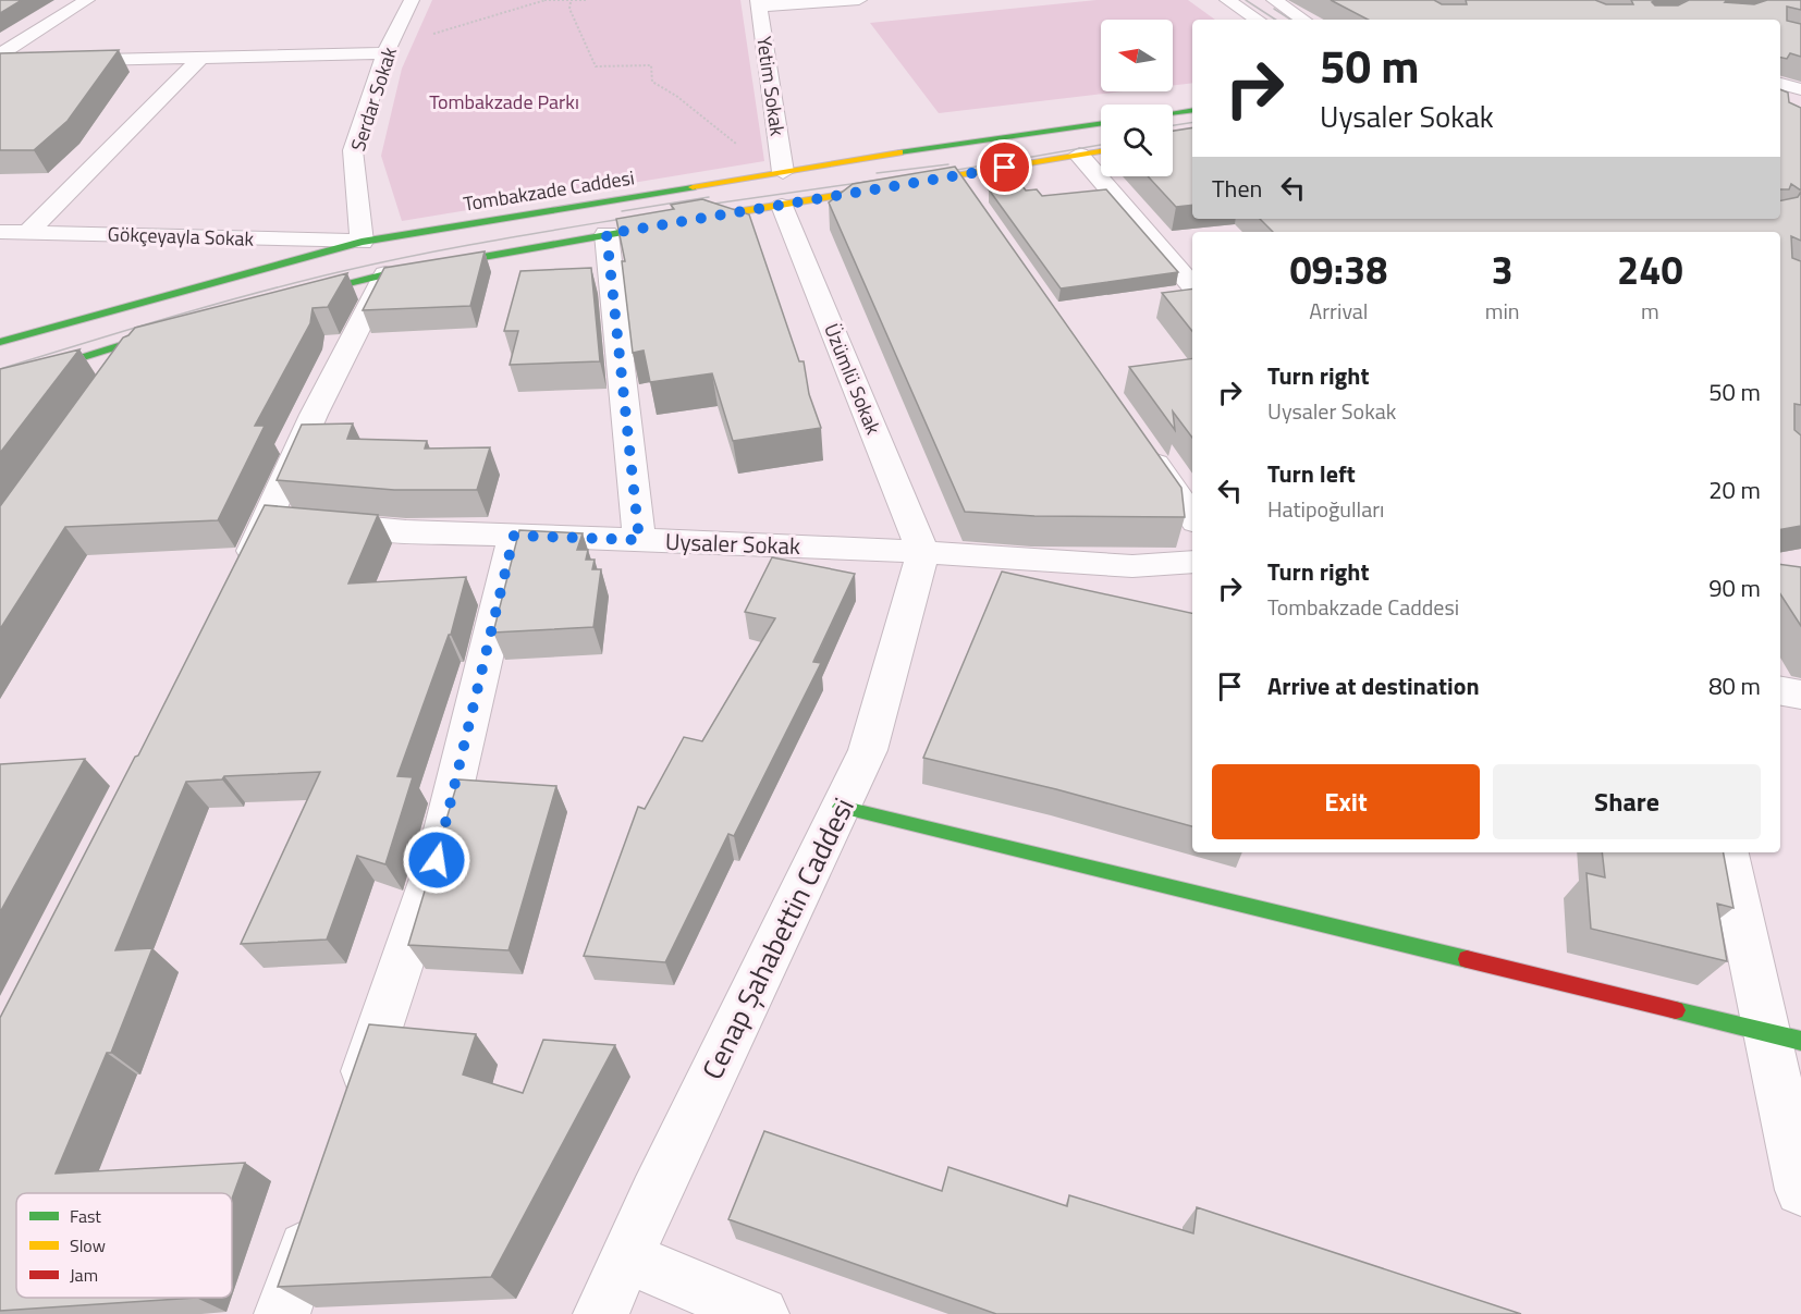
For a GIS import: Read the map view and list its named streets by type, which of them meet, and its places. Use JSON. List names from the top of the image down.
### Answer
{
  "streets": {
    "main road": ["Tombakzade Caddesi"],
    "street": [
      "Yetim Sokak",
      "Serdar Sokak",
      "Gökçeyayla Sokak",
      "Üzümlü Sokak",
      "Uysaler Sokak",
      "Cenap Şahabettin Caddesi"
    ]
  },
  "crossings": [
    ["Yetim Sokak", "Tombakzade Caddesi"],
    ["Serdar Sokak", "Tombakzade Caddesi"],
    ["Serdar Sokak", "Gökçeyayla Sokak"],
    ["Tombakzade Caddesi", "Gökçeyayla Sokak"],
    ["Üzümlü Sokak", "Uysaler Sokak"],
    ["Üzümlü Sokak", "Cenap Şahabettin Caddesi"],
    ["Uysaler Sokak", "Cenap Şahabettin Caddesi"]
  ],
  "parks": ["Tombakzade Parkı"],
  "legend": ["Fast", "Slow", "Jam"],
  "north": "left",
  "page": {
    "turn": ["50 m", "Uysaler Sokak"],
    "then": "Then",
    "eta": [
      "09:38",
      "Arrival",
      "3",
      "min",
      "240",
      "m"
    ],
    "list": [
      {
        "name": "Turn right",
        "note": "Uysaler Sokak",
        "value": "50 m"
      },
      {
        "name": "Turn left",
        "note": "Hatipoğulları",
        "value": "20 m"
      },
      {
        "name": "Turn right",
        "note": "Tombakzade Caddesi",
        "value": "90 m"
      },
      {
        "name": "Arrive at destination",
        "value": "80 m"
      }
    ],
    "buttons": ["Exit", "Share"]
  }
}
